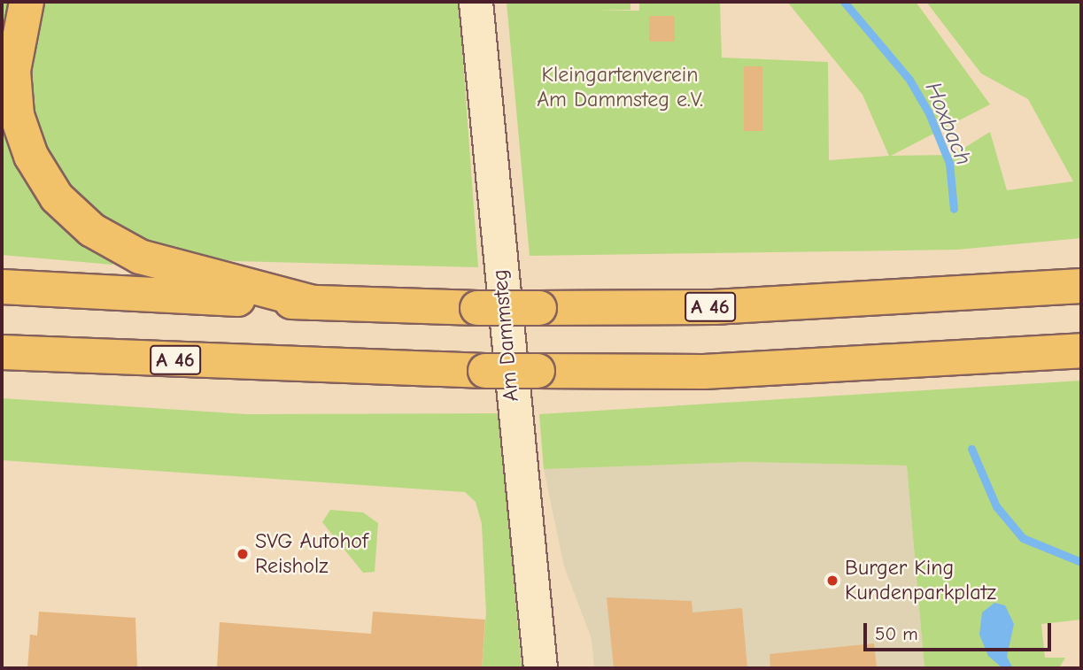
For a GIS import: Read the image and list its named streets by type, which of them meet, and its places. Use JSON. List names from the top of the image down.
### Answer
{
  "streets": {
    "highway": ["A 46"],
    "main road": ["Am Dammsteg"]
  },
  "water": ["Hoxbach"],
  "parks": ["Kleingartenverein Am Dammsteg e.V."],
  "places": ["SVG Autohof Reisholz", "Burger King Kundenparkplatz"],
  "scale_bar": "50 m"
}
